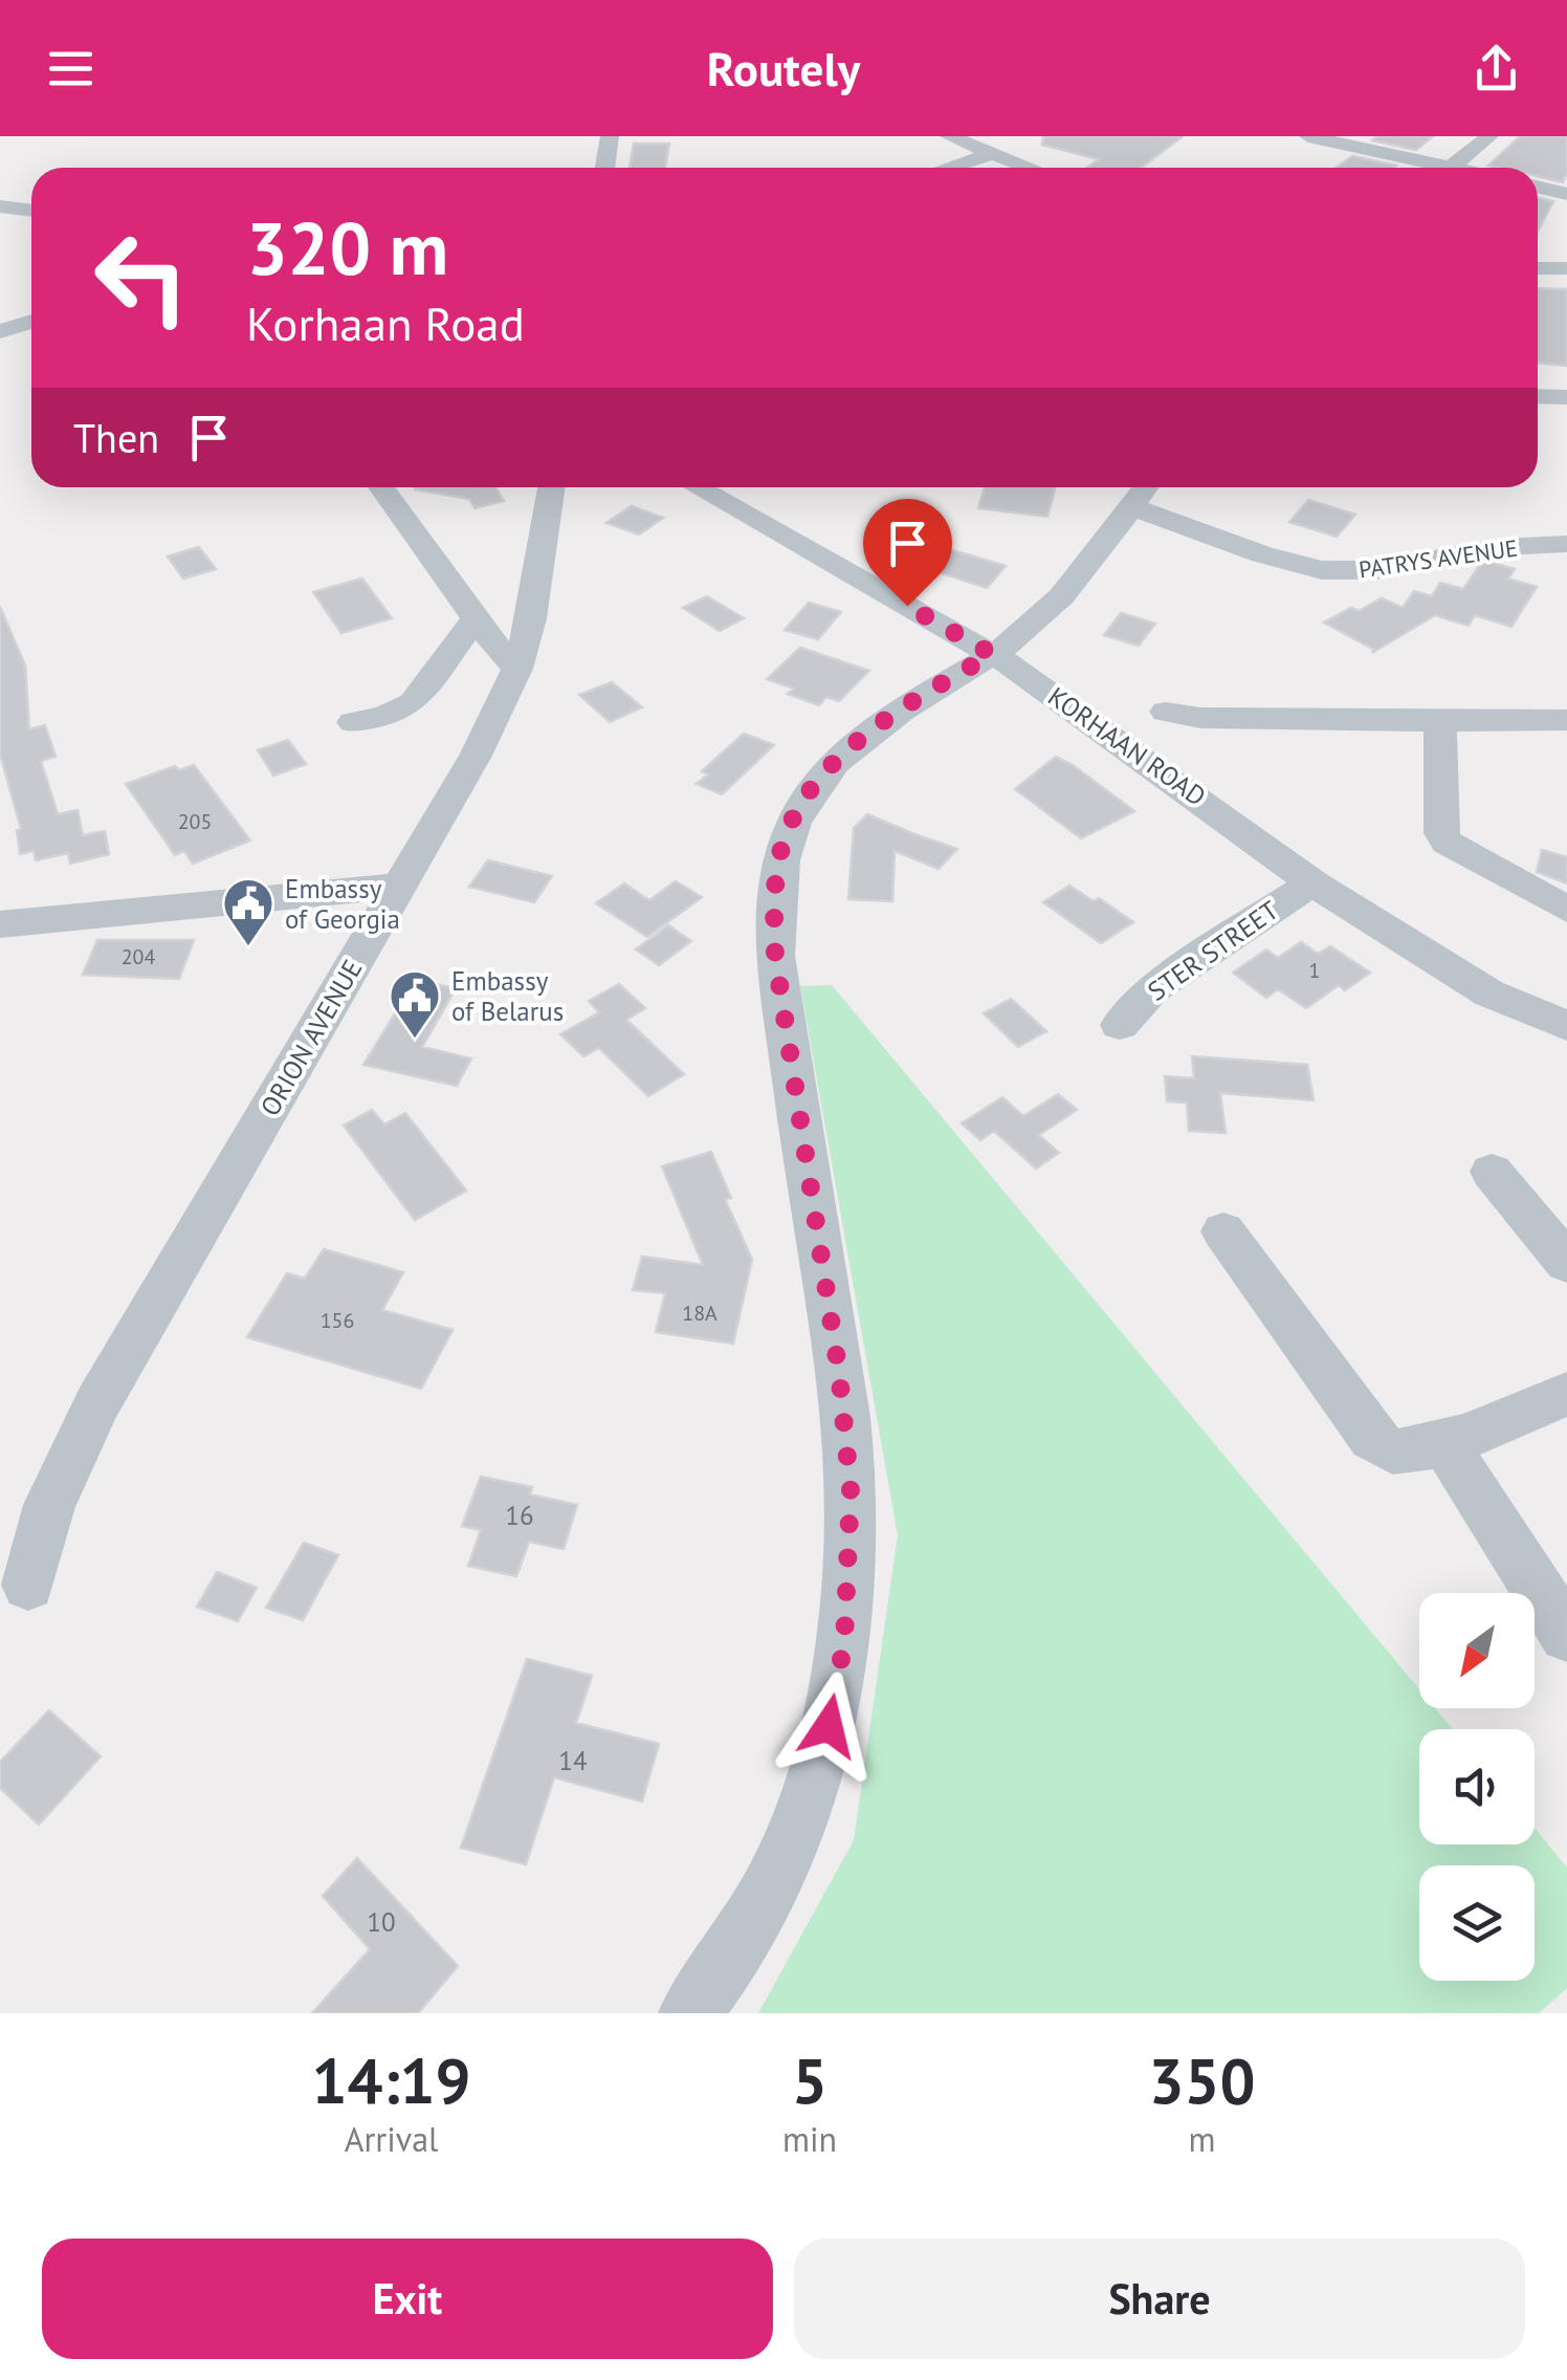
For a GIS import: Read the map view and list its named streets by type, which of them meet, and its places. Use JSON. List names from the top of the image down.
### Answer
{
  "streets": {
    "street": [
      "PATRYS AVENUE",
      "KORHAAN ROAD",
      "STER STREET",
      "ORION AVENUE"
    ]
  },
  "crossings": [
    ["KORHAAN ROAD", "STER STREET"]
  ],
  "places": {
    "public building": ["Embassy of Georgia", "Embassy of Belarus"]
  },
  "house_numbers": [
    "205",
    "204",
    "1",
    "18A",
    "156",
    "16",
    "14",
    "10"
  ],
  "north": "bottom left",
  "page": {
    "header": "Routely",
    "turn": ["320 m", "Korhaan Road"],
    "then": "Then",
    "eta": [
      "14:19",
      "Arrival",
      "5",
      "min",
      "350",
      "m"
    ],
    "buttons": ["Exit", "Share"]
  }
}
